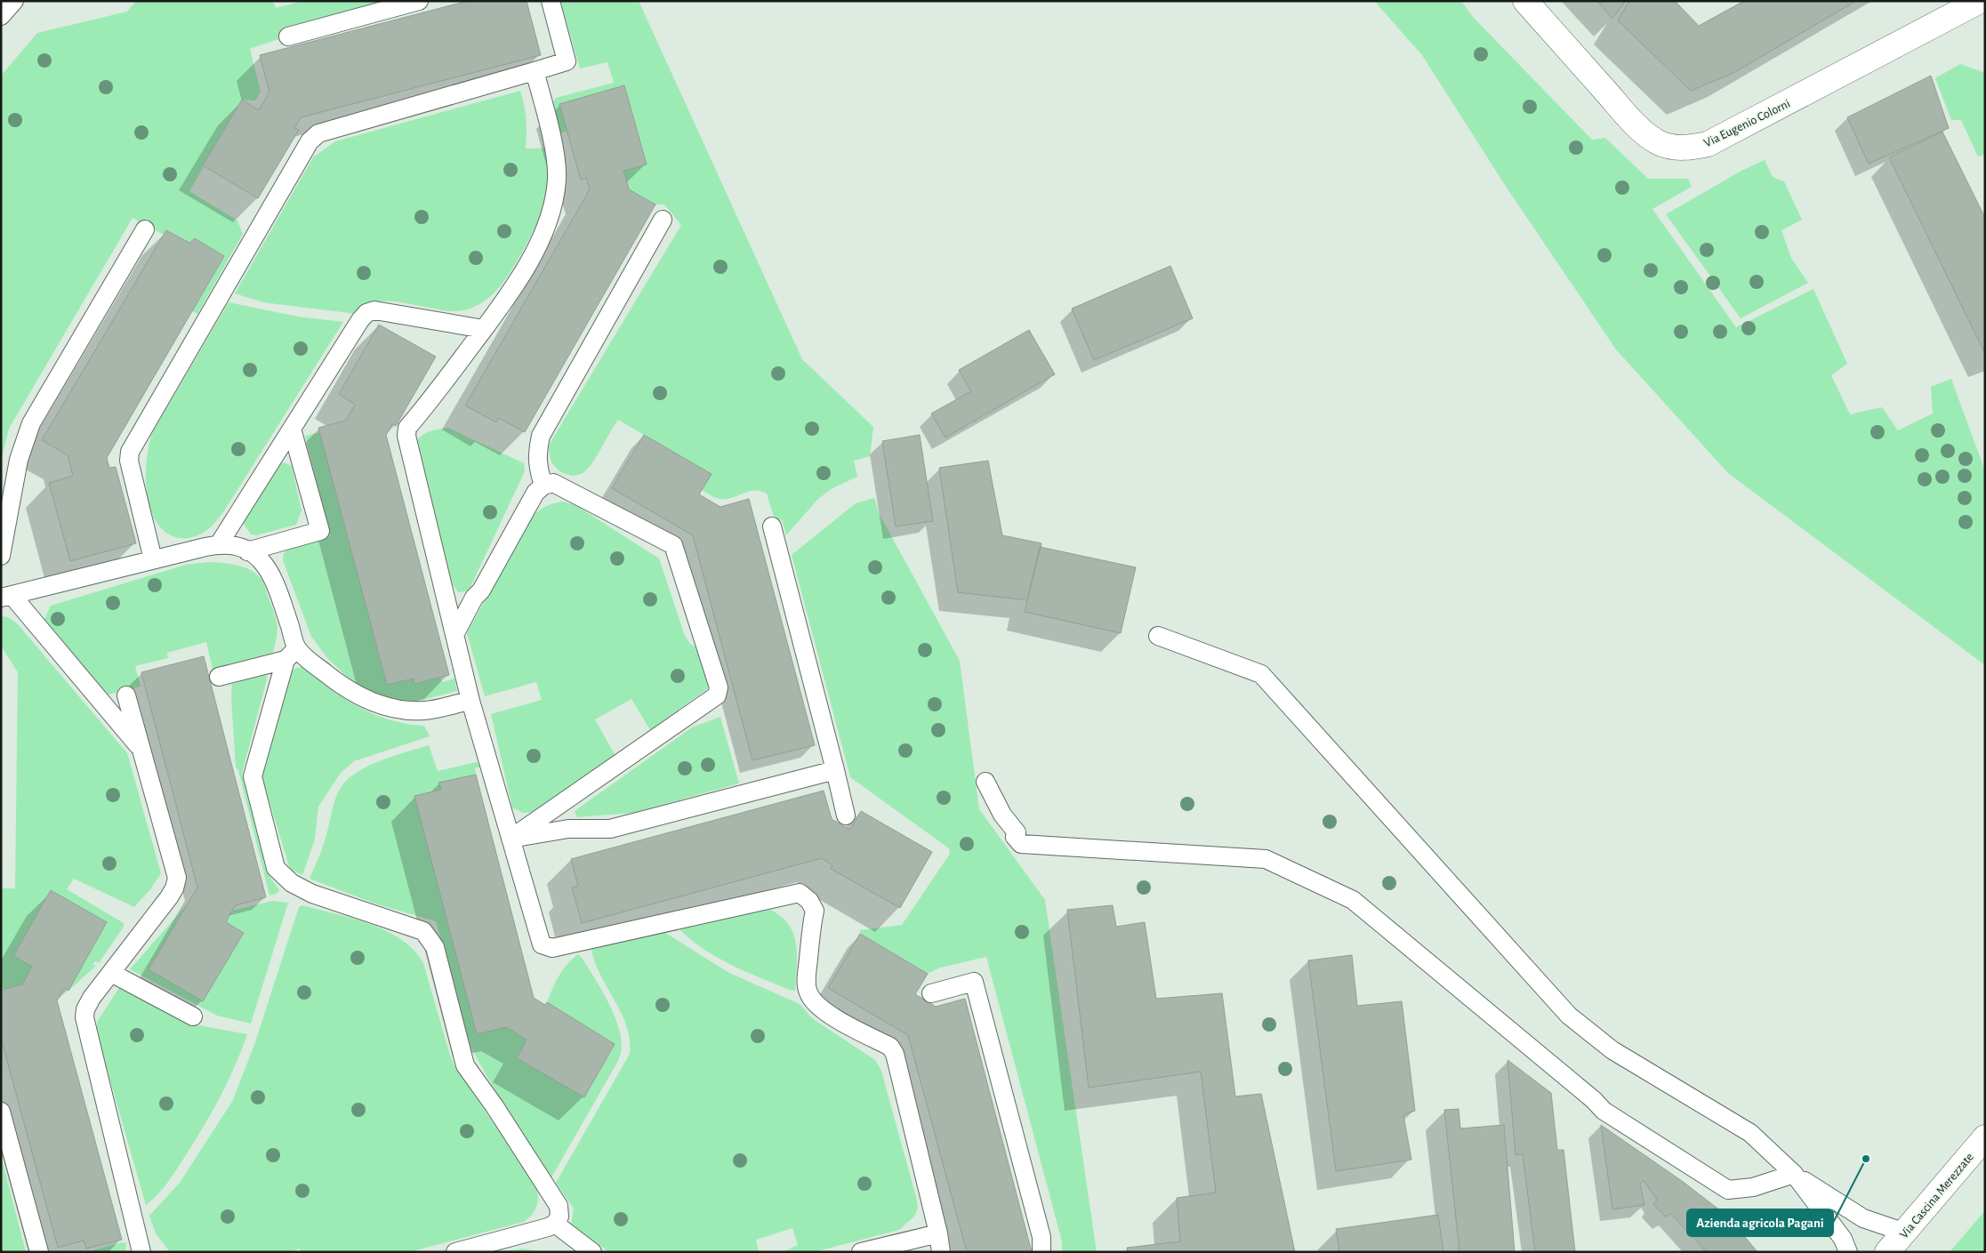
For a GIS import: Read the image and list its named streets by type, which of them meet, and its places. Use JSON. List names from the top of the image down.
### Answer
{
  "streets": {
    "street": ["Via Eugenio Colorni", "Via Cascina Merezzate"]
  },
  "places": ["Azienda agricola Pagani"]
}
